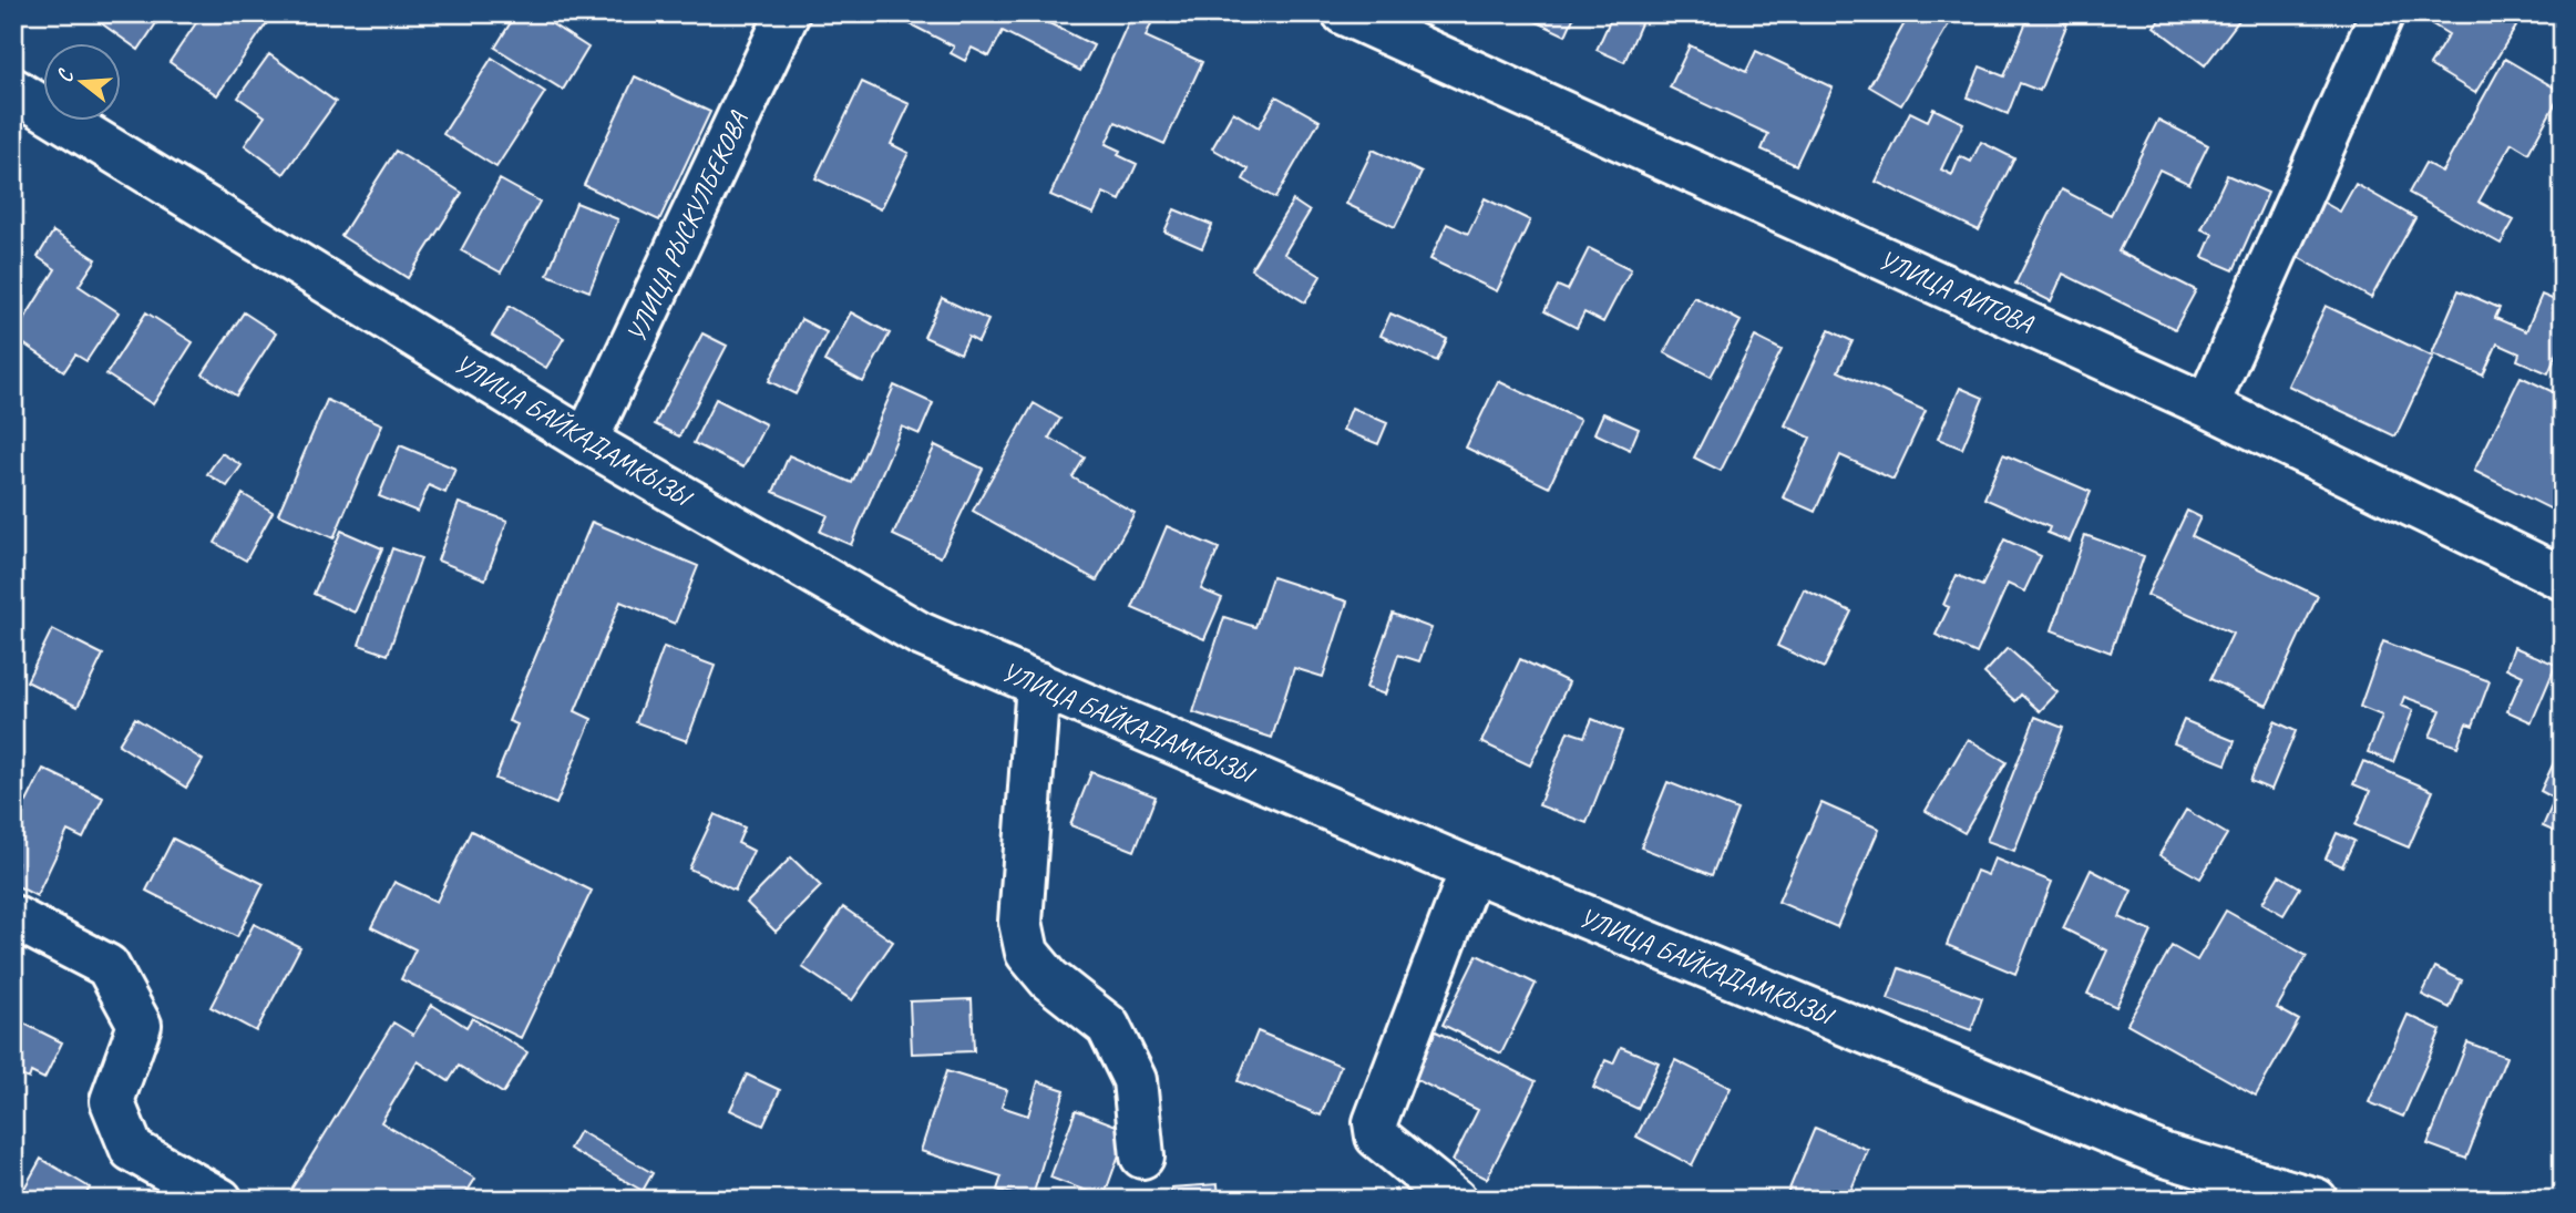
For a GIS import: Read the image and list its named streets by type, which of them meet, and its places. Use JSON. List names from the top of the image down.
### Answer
{
  "streets": {
    "street": ["УЛИЦА РЫСКУЛБЕКОВА", "УЛИЦА АИТОВА", "УЛИЦА БАЙКАДАМКЫЗЫ"]
  },
  "crossings": [
    ["УЛИЦА РЫСКУЛБЕКОВА", "УЛИЦА БАЙКАДАМКЫЗЫ"]
  ],
  "north": "left"
}
